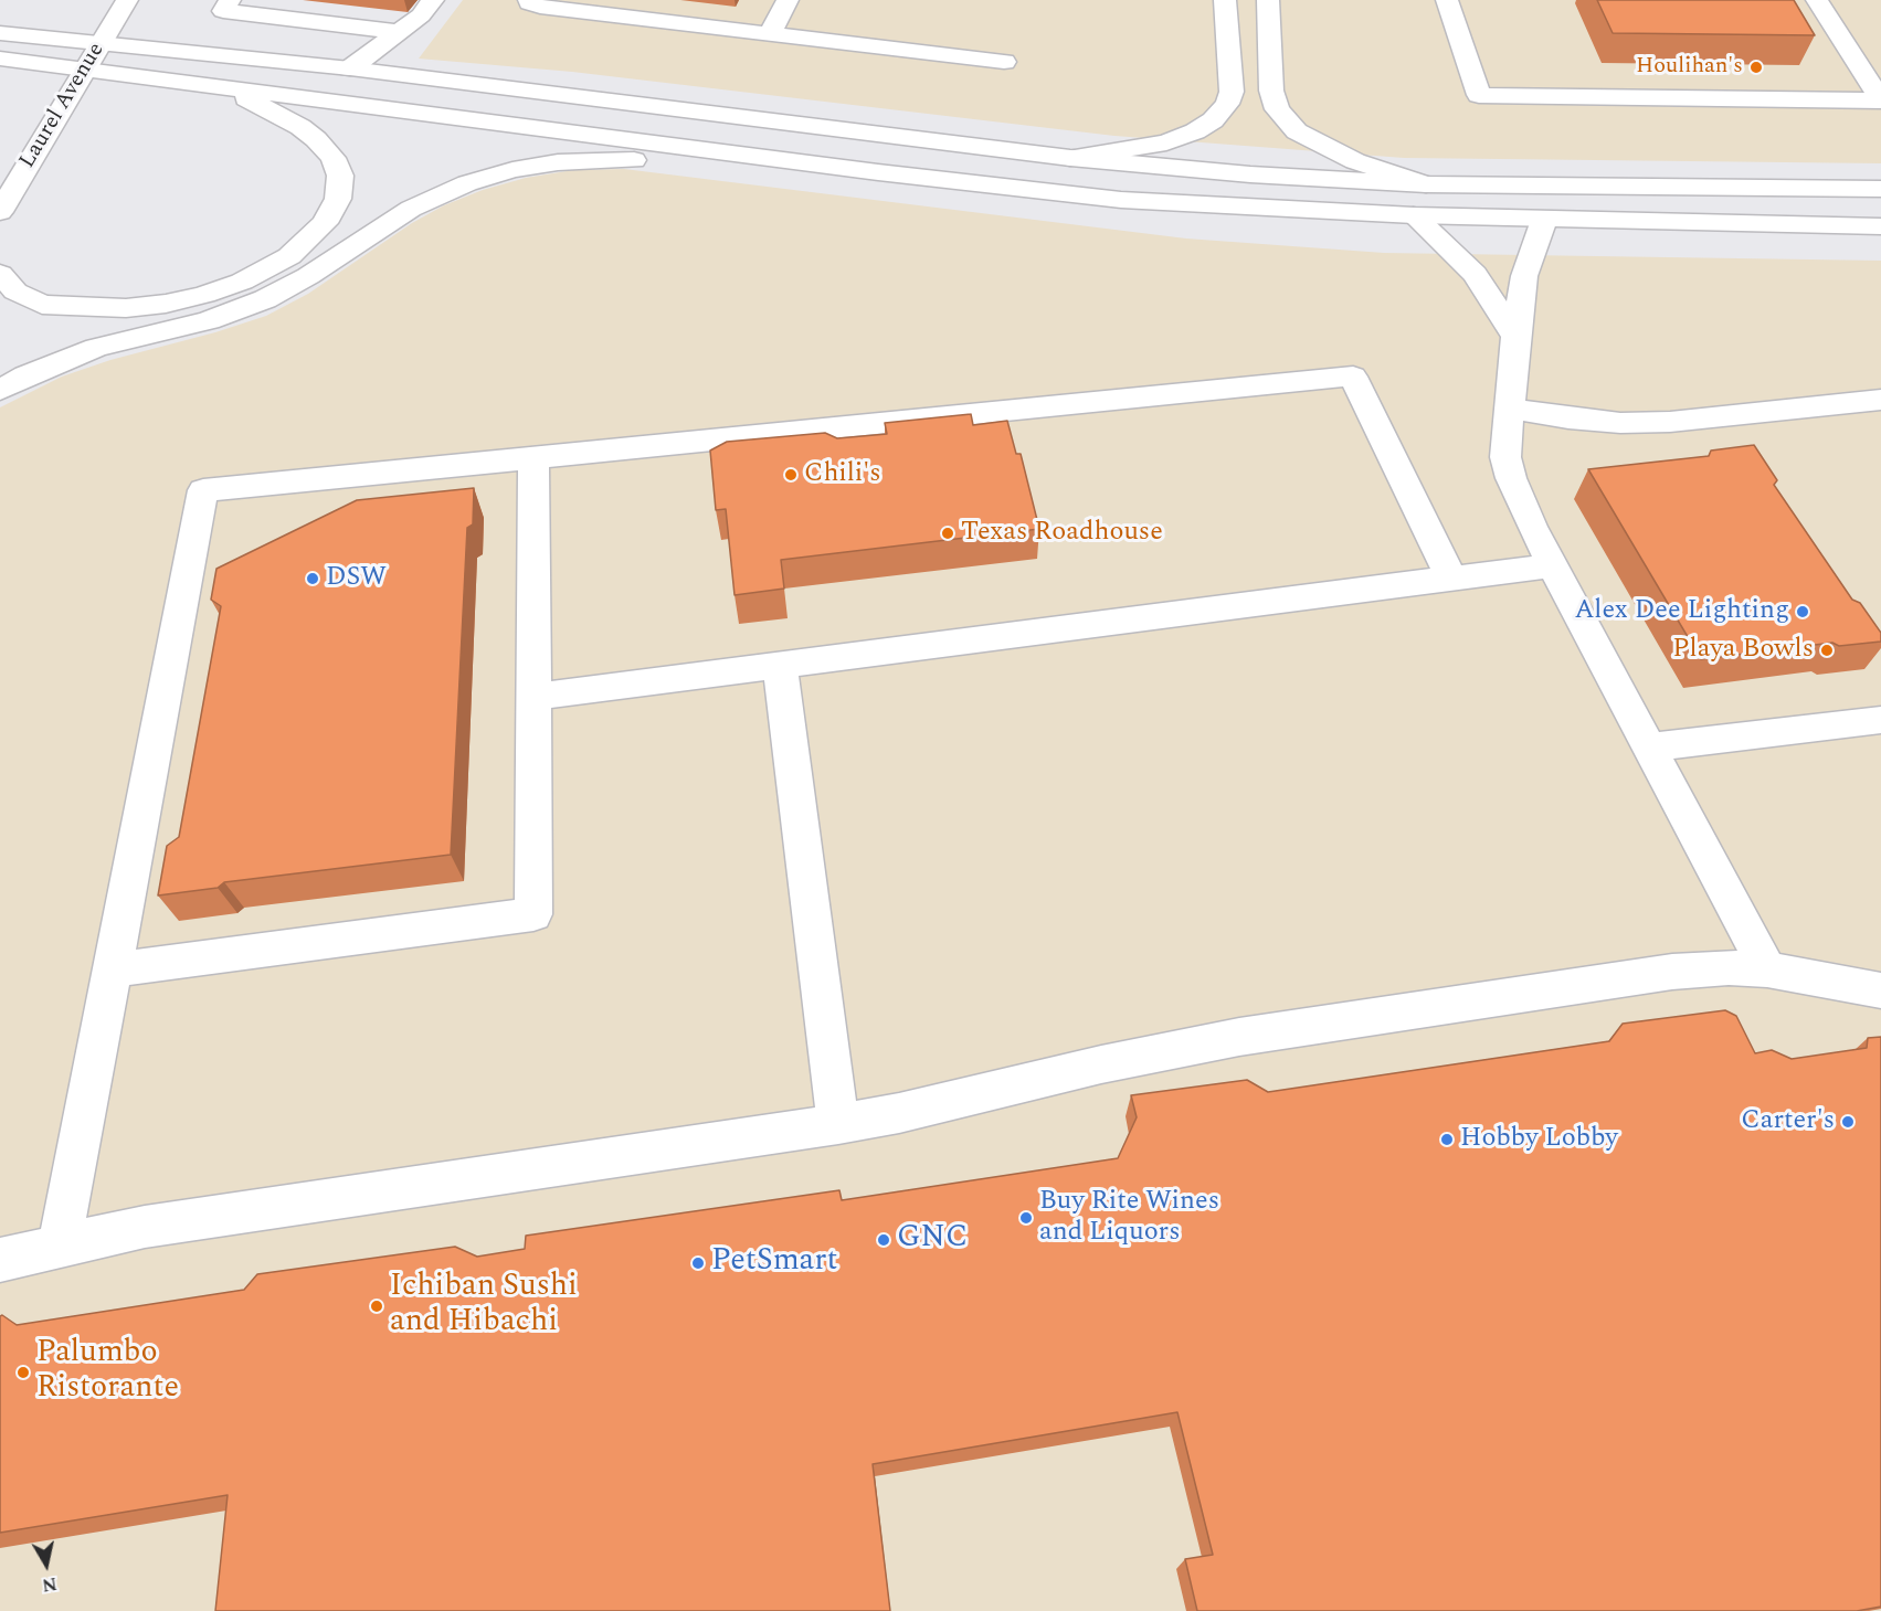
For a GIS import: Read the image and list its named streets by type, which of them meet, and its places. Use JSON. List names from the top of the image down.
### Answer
{
  "streets": {
    "main road": ["Laurel Avenue"]
  },
  "places": [
    "Houlihan's",
    "Chili's",
    "Texas Roadhouse",
    "DSW",
    "Alex Dee Lighting",
    "Playa Bowls",
    "Carter's",
    "Hobby Lobby",
    "Buy Rite Wines and Liquors",
    "GNC",
    "PetSmart",
    "Ichiban Sushi and Hibachi",
    "Palumbo Ristorante"
  ],
  "north": "bottom"
}
